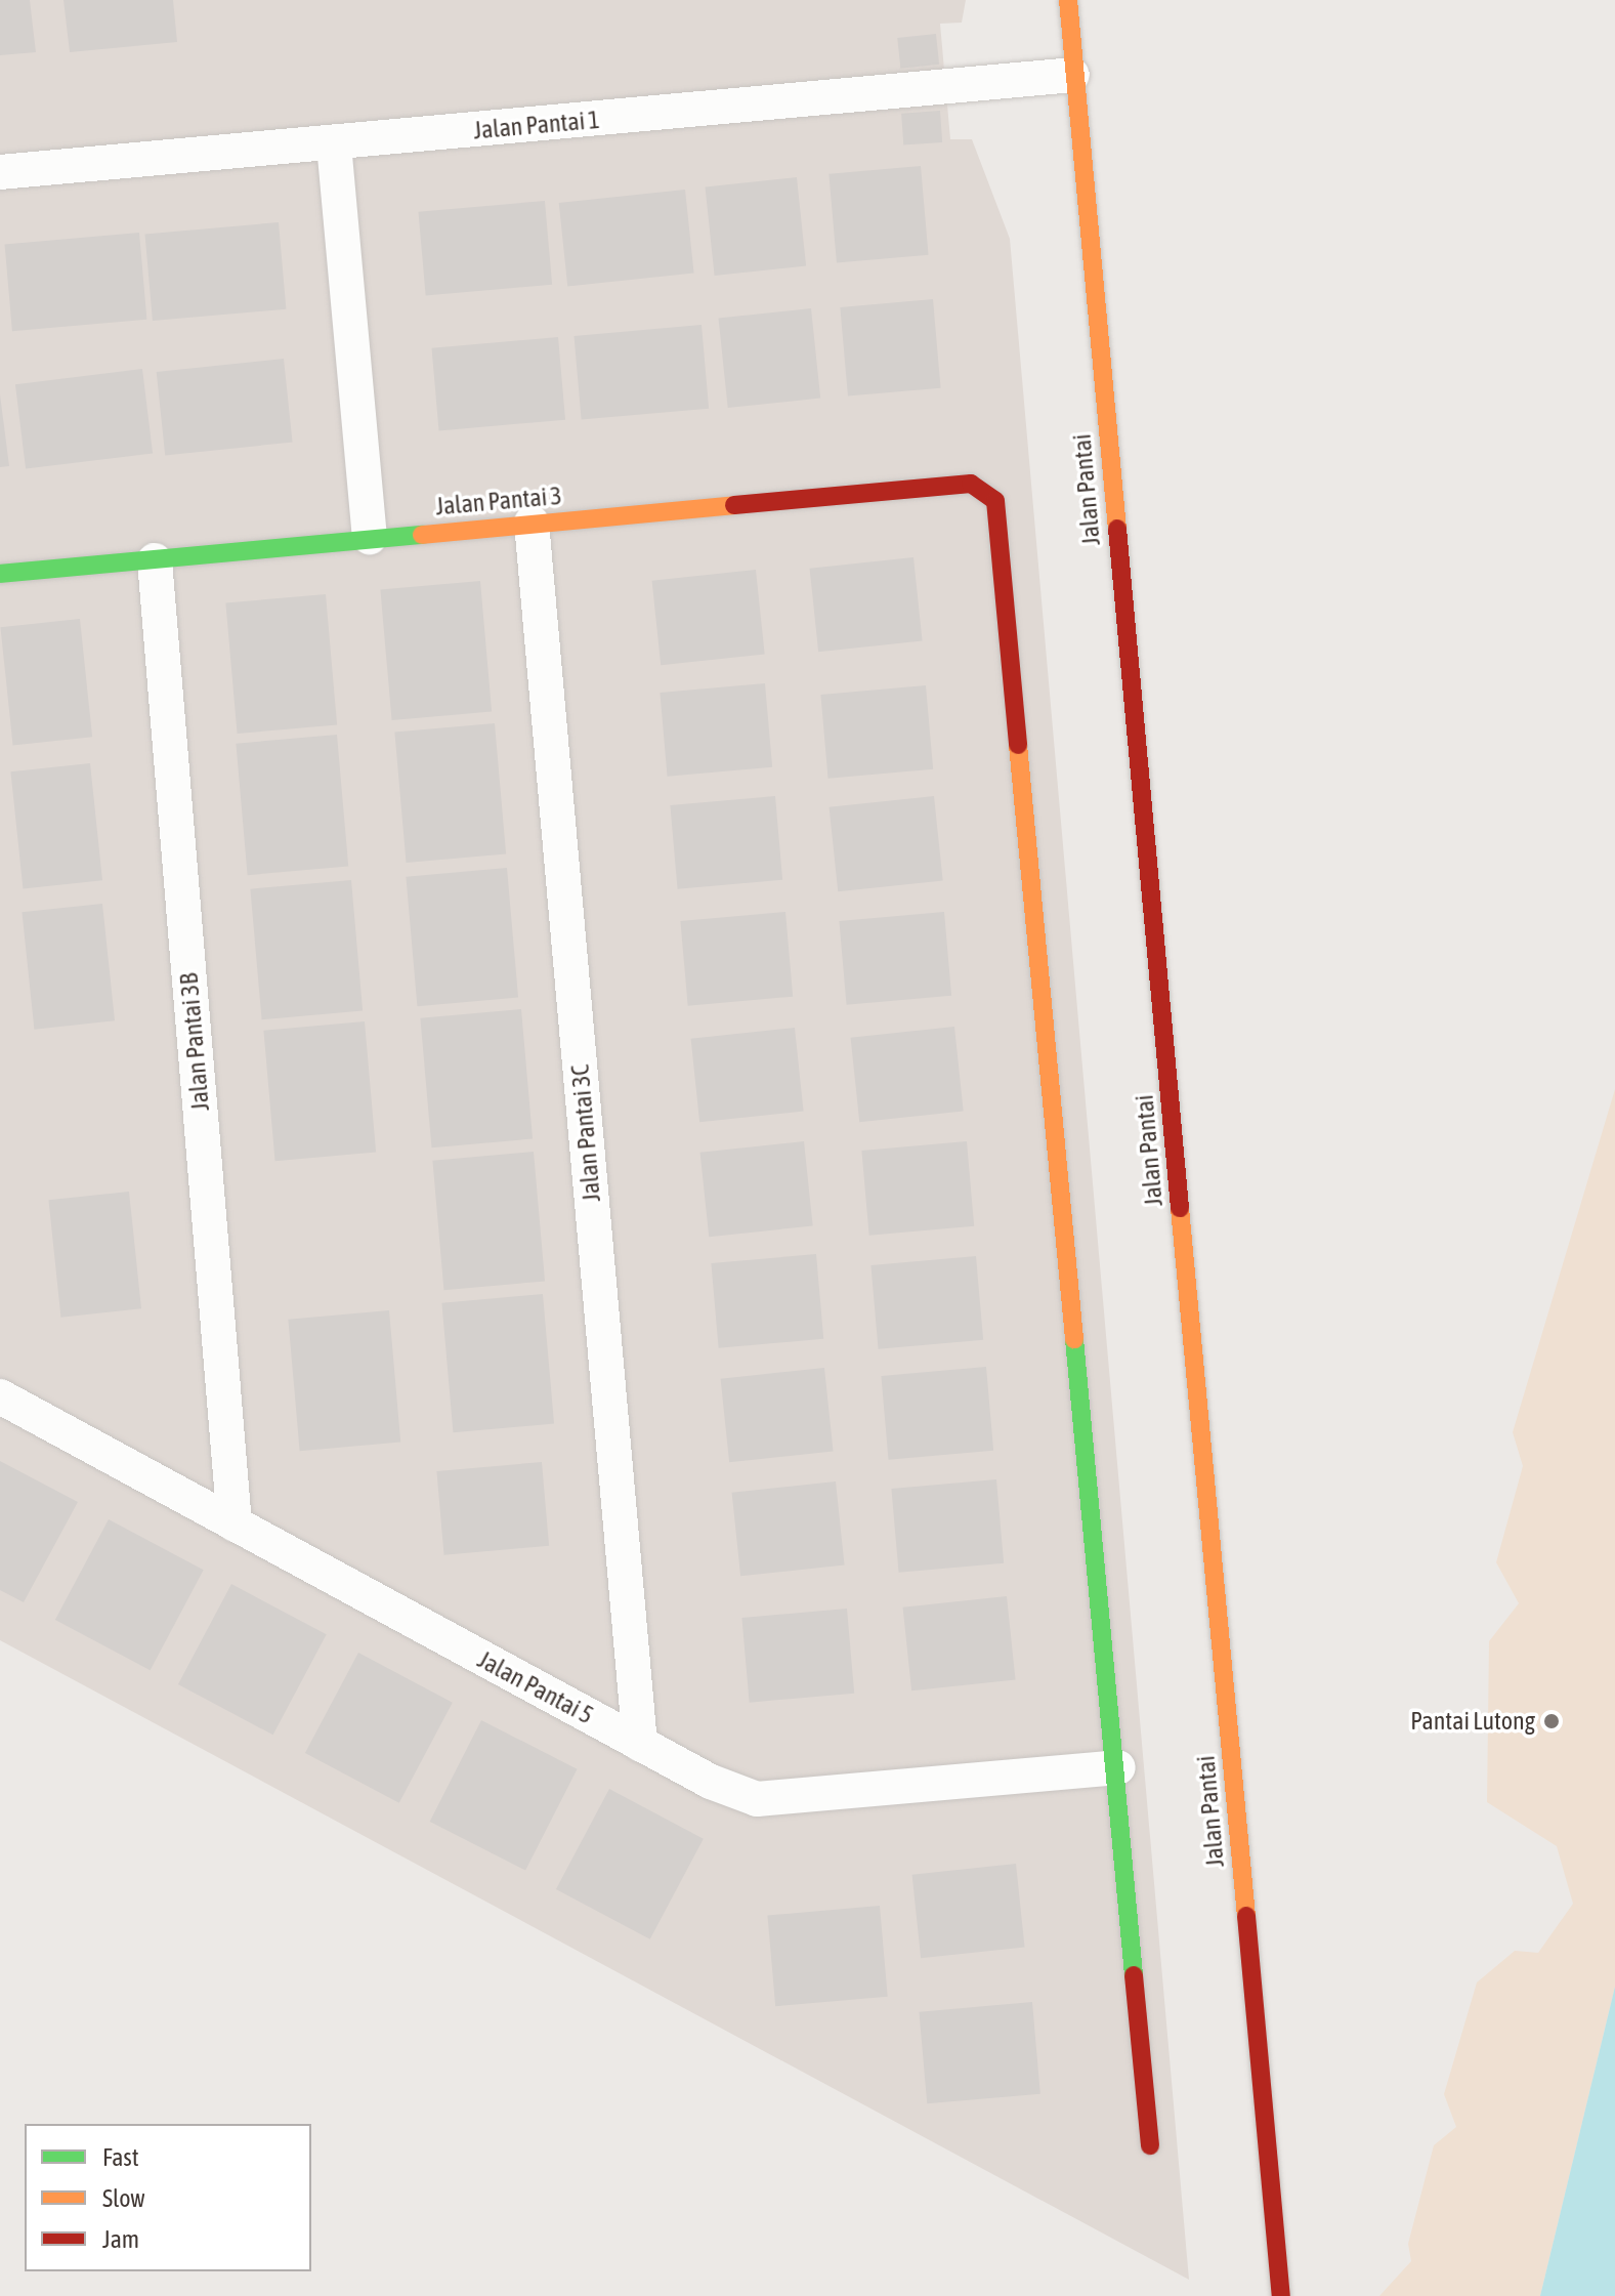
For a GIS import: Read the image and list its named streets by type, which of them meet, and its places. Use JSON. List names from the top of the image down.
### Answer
{
  "streets": {
    "street": [
      "Jalan Pantai 1",
      "Jalan Pantai",
      "Jalan Pantai 3",
      "Jalan Pantai 3B",
      "Jalan Pantai 3C",
      "Jalan Pantai 5"
    ]
  },
  "crossings": [
    ["Jalan Pantai 1", "Jalan Pantai"],
    ["Jalan Pantai 3", "Jalan Pantai 3B"],
    ["Jalan Pantai 3", "Jalan Pantai 3C"],
    ["Jalan Pantai 3", "Jalan Pantai 5"],
    ["Jalan Pantai 3B", "Jalan Pantai 5"],
    ["Jalan Pantai 3C", "Jalan Pantai 5"]
  ],
  "places": ["Pantai Lutong"],
  "legend": ["Fast", "Slow", "Jam"]
}
